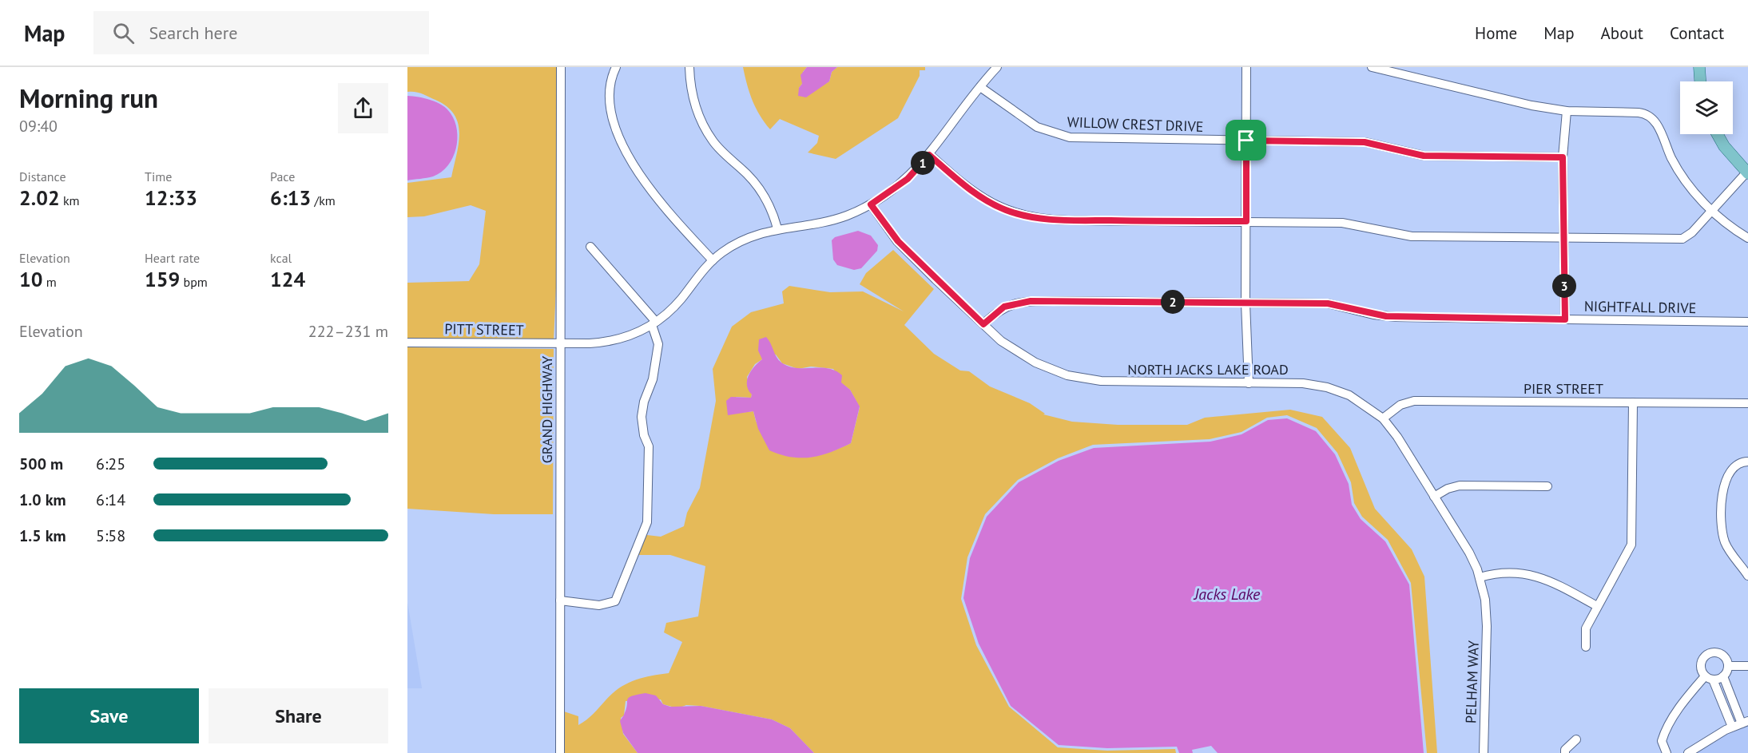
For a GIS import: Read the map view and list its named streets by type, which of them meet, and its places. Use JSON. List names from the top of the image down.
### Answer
{
  "streets": {
    "street": [
      "WILLOW CREST DRIVE",
      "NIGHTFALL DRIVE",
      "PITT STREET",
      "NORTH JACKS LAKE ROAD",
      "PIER STREET",
      "GRAND HIGHWAY",
      "PELHAM WAY"
    ]
  },
  "crossings": [
    ["NIGHTFALL DRIVE", "NORTH JACKS LAKE ROAD"],
    ["PITT STREET", "GRAND HIGHWAY"],
    ["NORTH JACKS LAKE ROAD", "PIER STREET"],
    ["NORTH JACKS LAKE ROAD", "PELHAM WAY"]
  ],
  "water": ["Jacks Lake"],
  "page": {
    "header": "Map",
    "search": "Search here",
    "nav": [
      "Home",
      "Map",
      "About",
      "Contact"
    ],
    "heading": ["Morning run", "09:40"],
    "stats": [
      ["Distance", "2.02 km"],
      ["Time", "12:33"],
      ["Pace", "6:13 /km"],
      ["Elevation", "10 m"],
      ["Heart rate", "159 bpm"],
      ["kcal", "124"]
    ],
    "pins": ["1", "3", "2"],
    "chart": ["Elevation", "222–231 m"],
    "list": [
      {
        "name": "500 m",
        "note": "6:25"
      },
      {
        "name": "1.0 km",
        "note": "6:14"
      },
      {
        "name": "1.5 km",
        "note": "5:58"
      }
    ],
    "buttons": ["Save", "Share"]
  }
}
